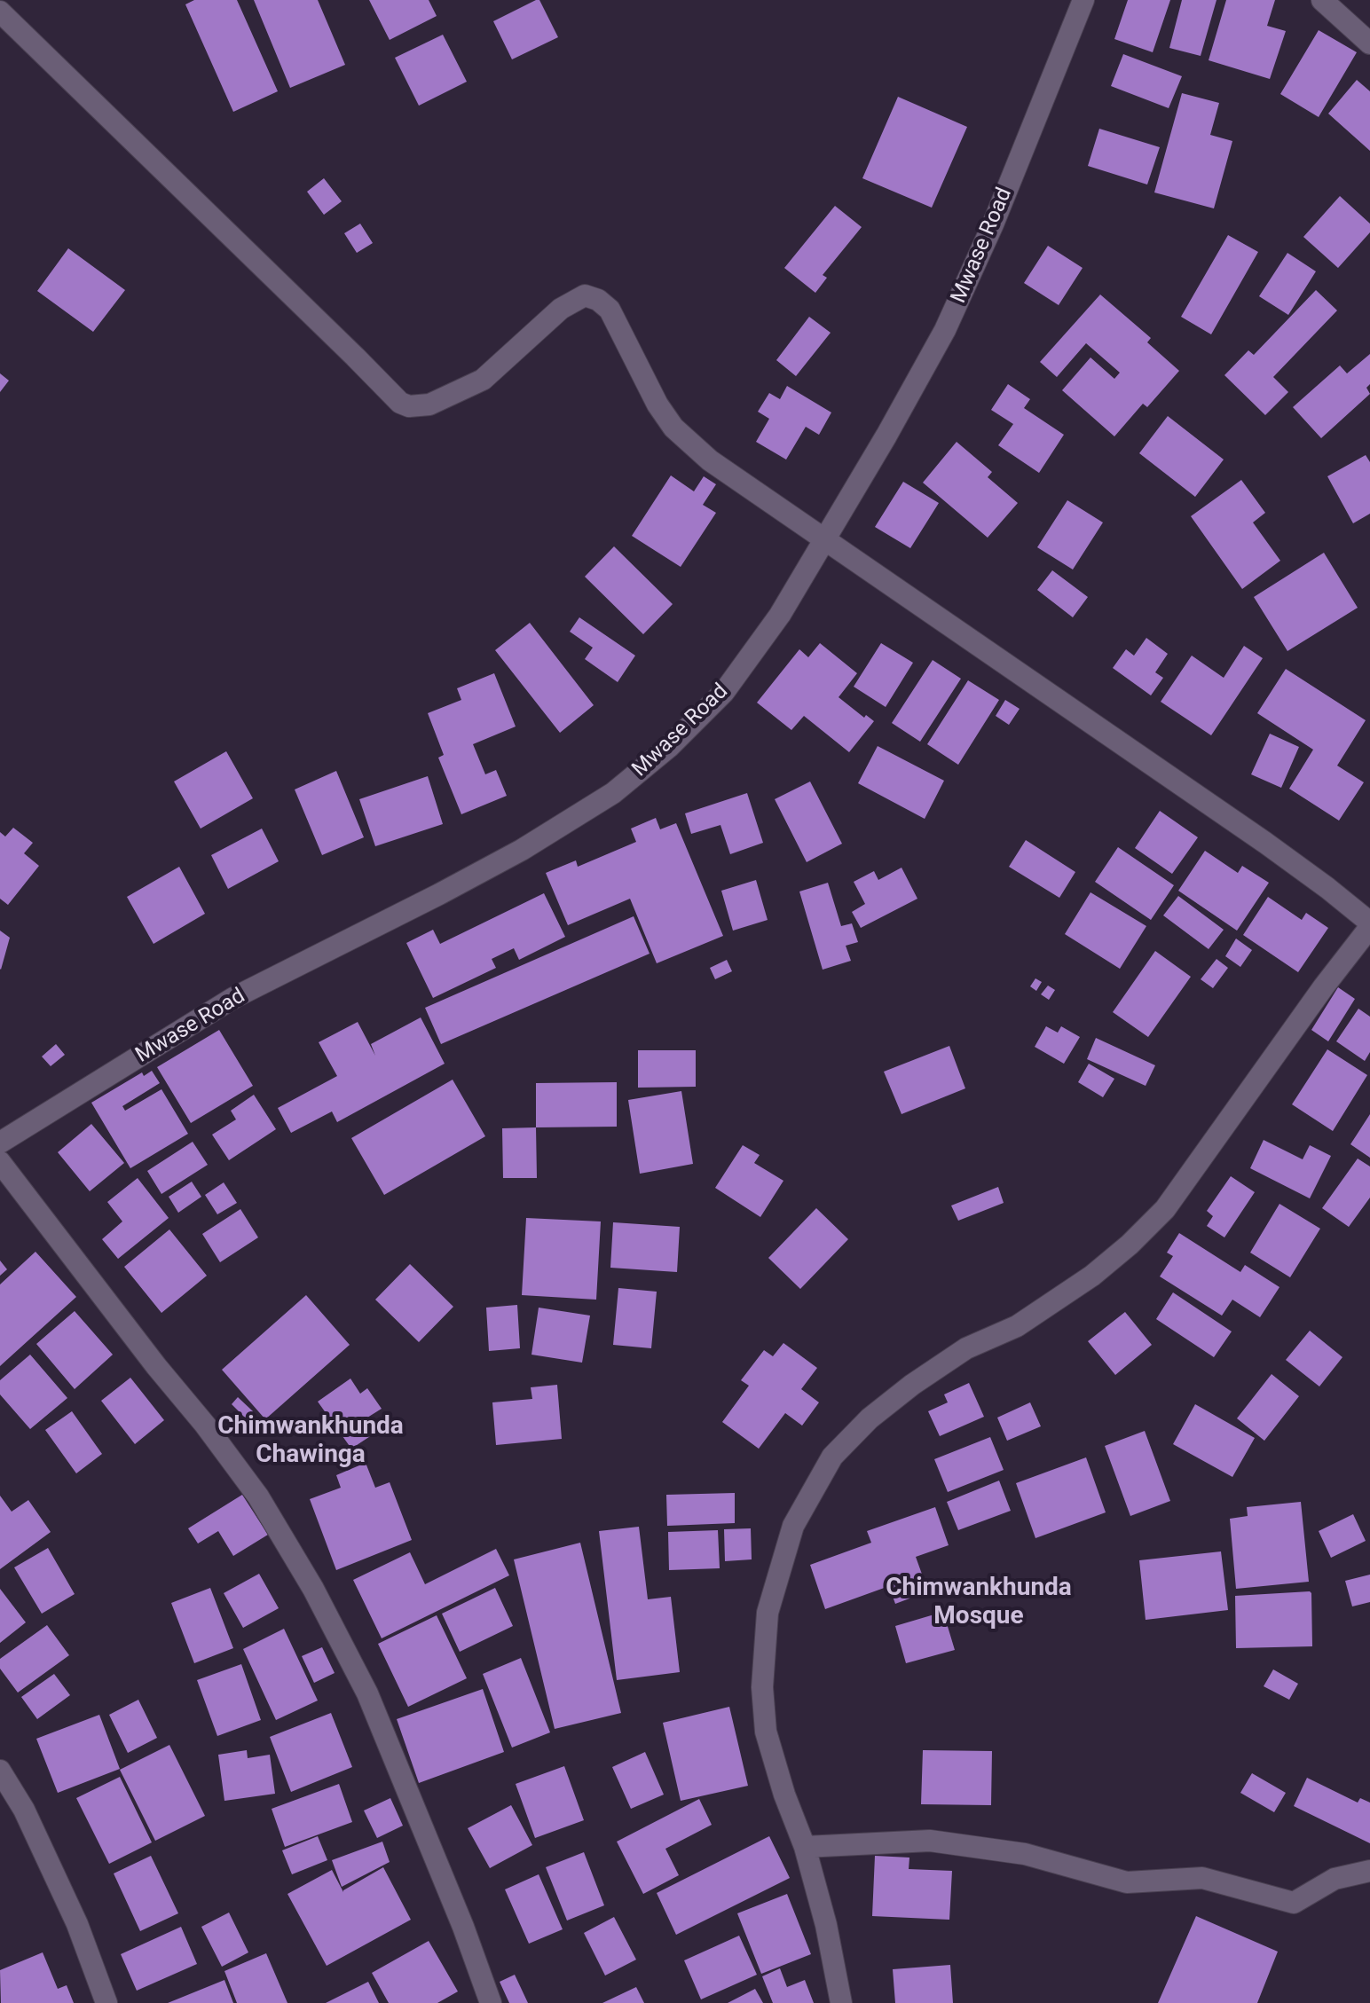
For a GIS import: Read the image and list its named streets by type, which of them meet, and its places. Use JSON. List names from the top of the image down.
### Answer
{
  "streets": {
    "street": ["Mwase Road"]
  },
  "districts": ["Chimwankhunda Chawinga", "Chimwankhunda Mosque"]
}
